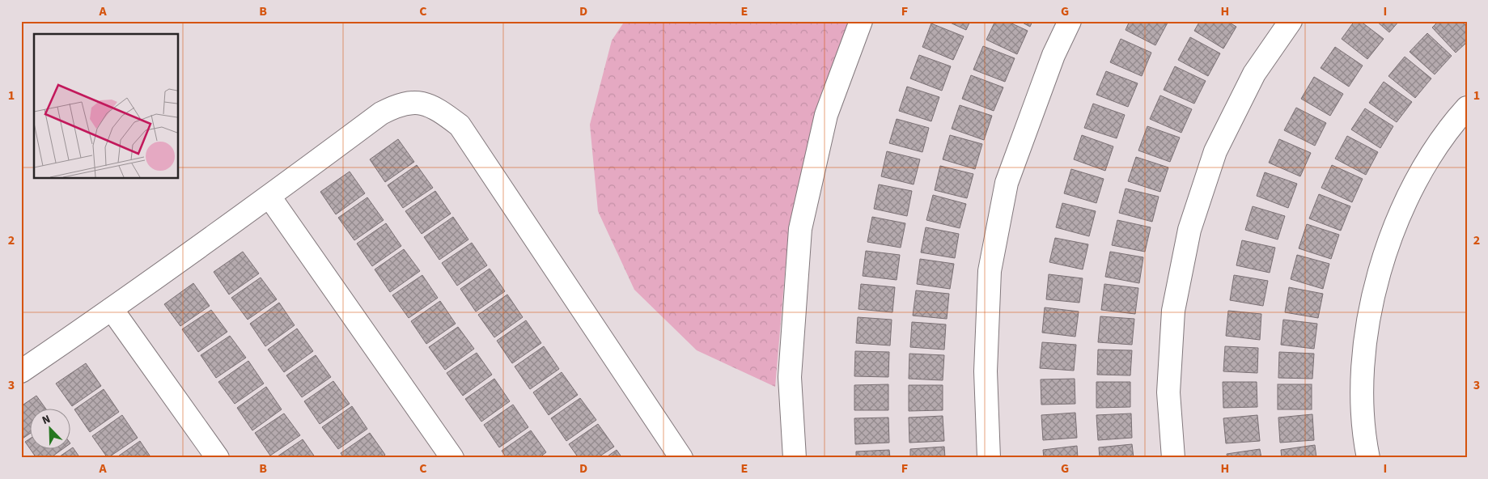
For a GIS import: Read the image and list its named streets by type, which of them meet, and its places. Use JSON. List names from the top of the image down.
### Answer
{
  "north": "top left",
  "grid": {
    "columns": [
      "A",
      "B",
      "C",
      "D",
      "E",
      "F",
      "G",
      "H",
      "I"
    ],
    "rows": ["1", "2", "3"]
  }
}
